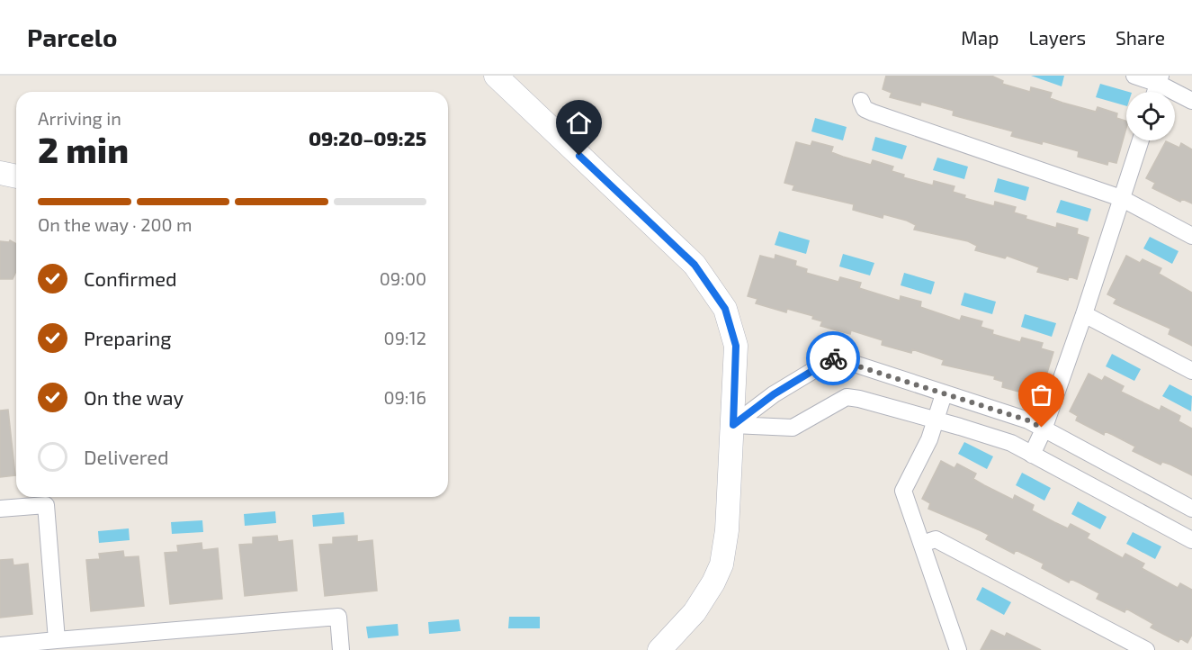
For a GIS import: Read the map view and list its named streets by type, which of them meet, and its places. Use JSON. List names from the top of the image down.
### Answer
{
  "page": {
    "header": "Parcelo",
    "nav": ["Map", "Layers", "Share"],
    "heading": ["2 min", "Arriving in", "09:20–09:25"],
    "bar": "On the way · 200 m",
    "list": [
      ["Confirmed", "09:00"],
      ["Preparing", "09:12"],
      ["On the way", "09:16"],
      "Delivered"
    ]
  }
}
